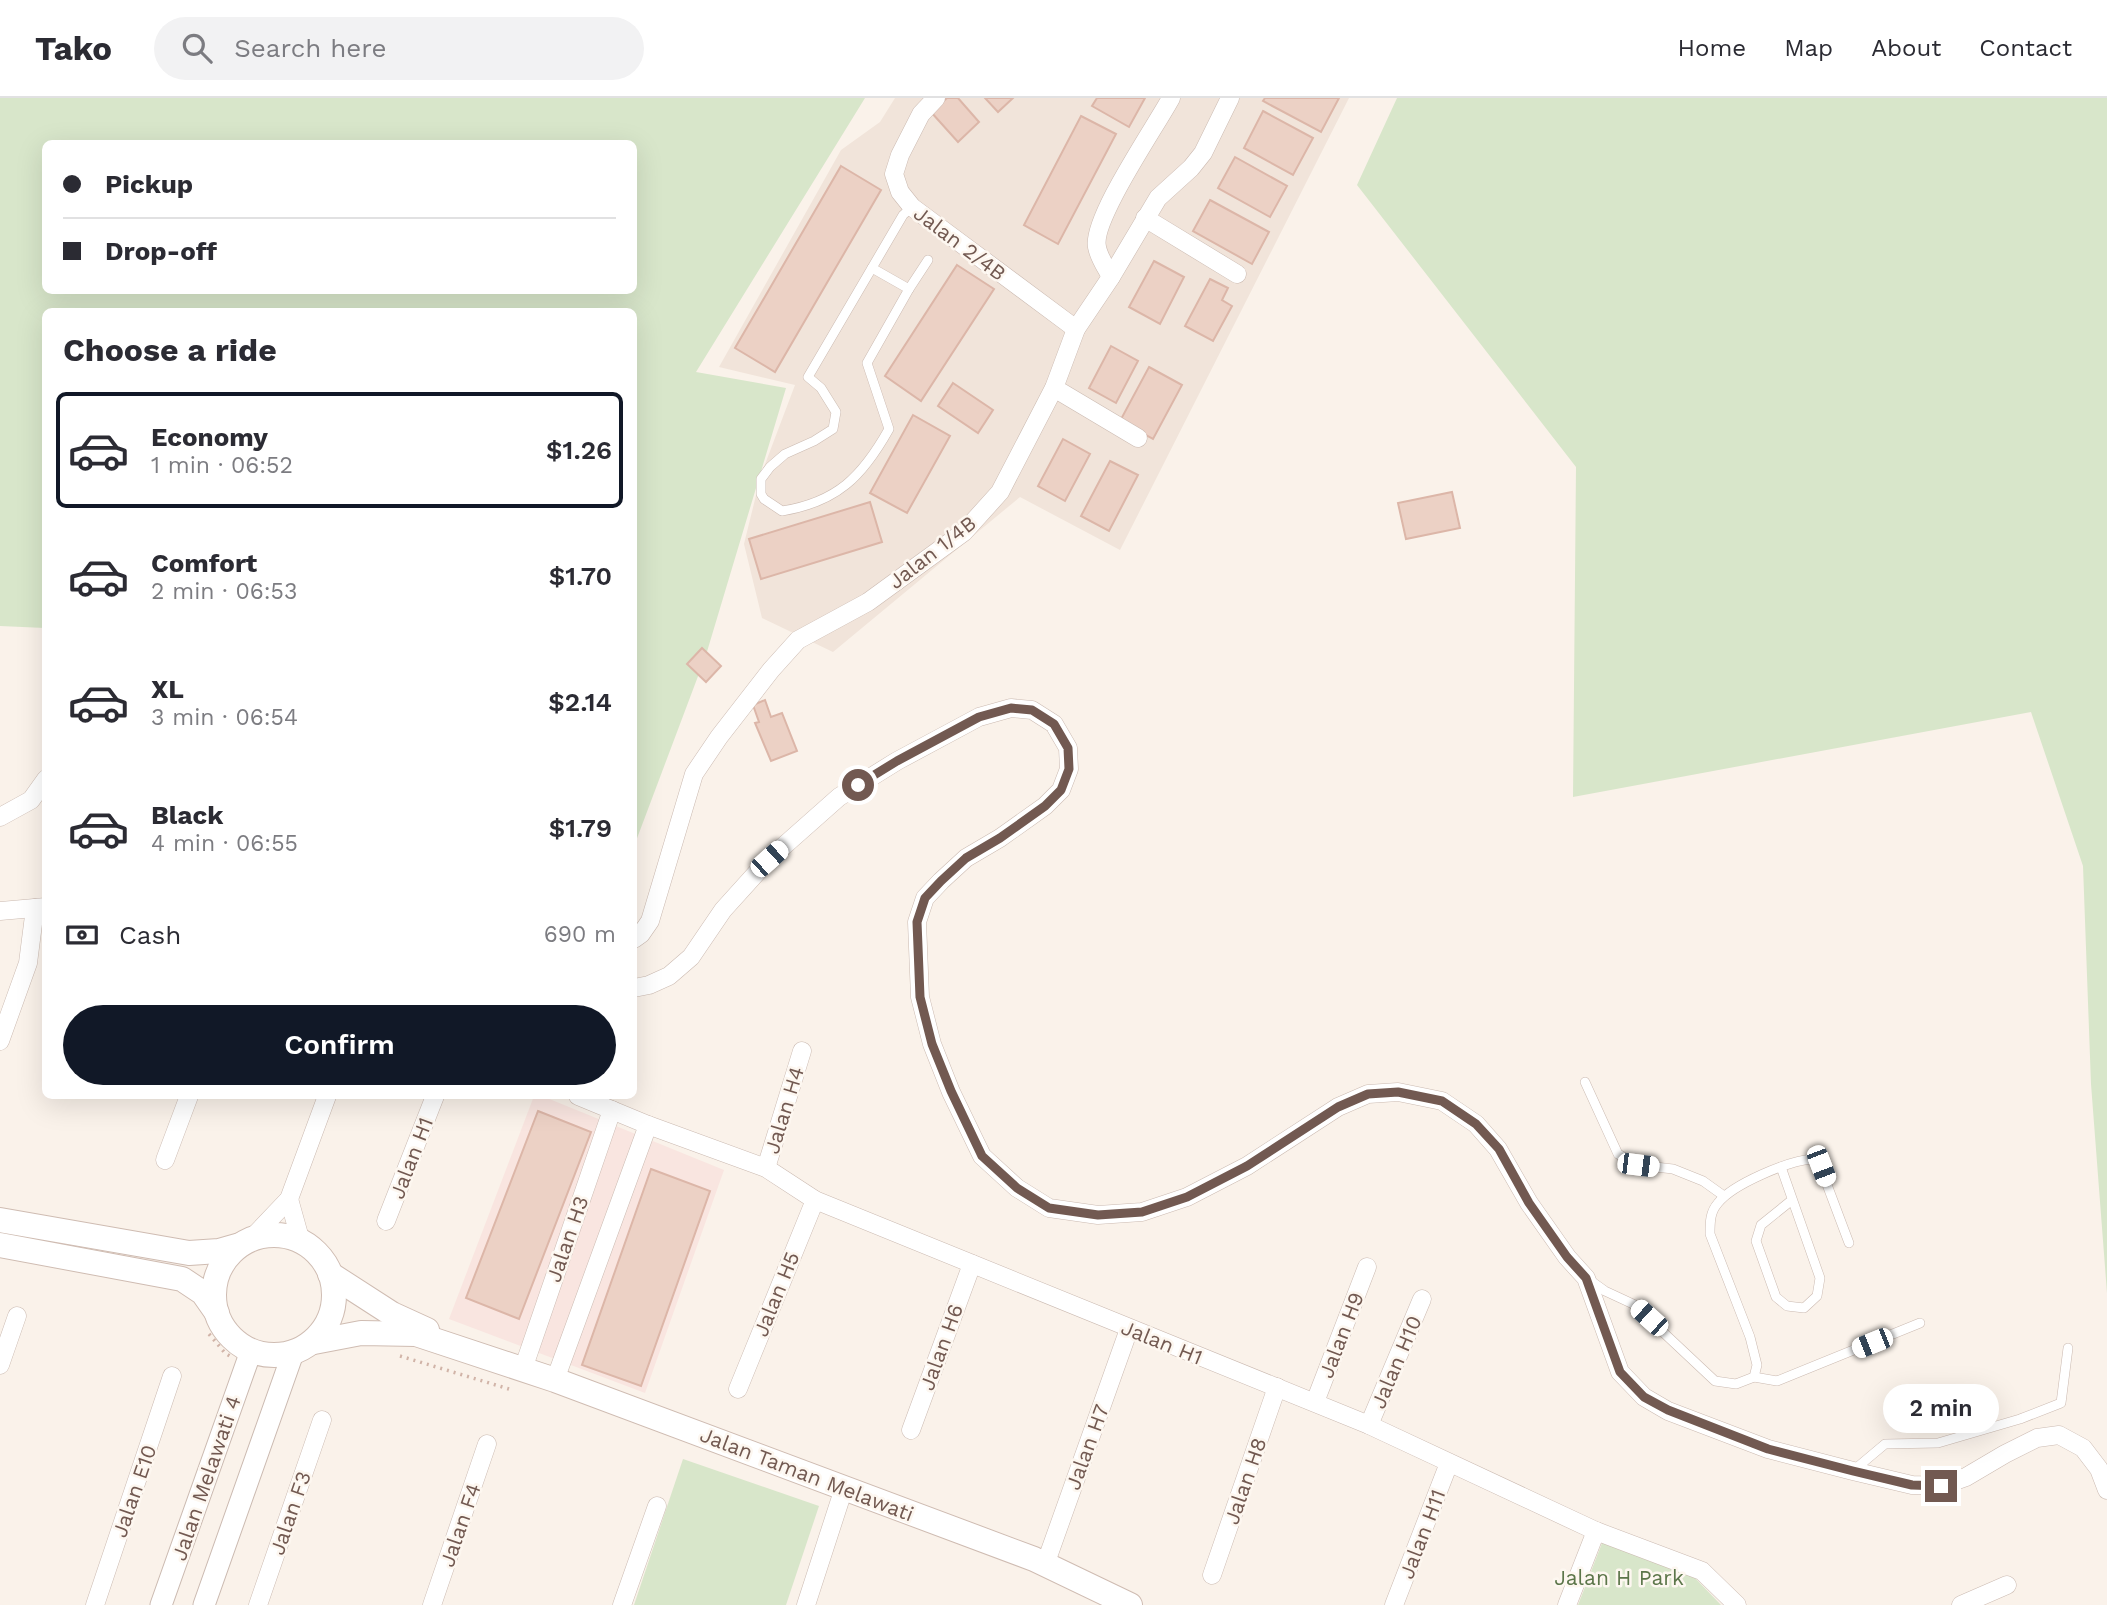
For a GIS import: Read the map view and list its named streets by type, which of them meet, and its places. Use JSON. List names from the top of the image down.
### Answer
{
  "streets": {
    "main road": ["Jalan Taman Melawati"],
    "street": [
      "Jalan 2/4B",
      "Jalan 1/4B",
      "Jalan H4",
      "Jalan H1",
      "Jalan H3",
      "Jalan H5",
      "Jalan H9",
      "Jalan H6",
      "Jalan H10",
      "Jalan H7",
      "Jalan Melawati 4",
      "Jalan H8",
      "Jalan E10",
      "Jalan F3",
      "Jalan F4",
      "Jalan H11"
    ]
  },
  "crossings": [
    ["Jalan 2/4B", "Jalan 1/4B"],
    ["Jalan H4", "Jalan H1"],
    ["Jalan H1", "Jalan H3"],
    ["Jalan H1", "Jalan H5"],
    ["Jalan H1", "Jalan H9"],
    ["Jalan H1", "Jalan H6"],
    ["Jalan H1", "Jalan H10"],
    ["Jalan H1", "Jalan H7"],
    ["Jalan H1", "Jalan H8"],
    ["Jalan H1", "Jalan H11"],
    ["Jalan H3", "Jalan Taman Melawati"],
    ["Jalan H7", "Jalan Taman Melawati"],
    ["Jalan Taman Melawati", "Jalan Melawati 4"]
  ],
  "parks": ["Jalan H Park"],
  "page": {
    "header": "Tako",
    "search": "Search here",
    "nav": [
      "Home",
      "Map",
      "About",
      "Contact"
    ],
    "banner": ["Pickup", "Drop-off"],
    "heading": "Choose a ride",
    "list": [
      {
        "name": "Economy",
        "note": "1 min · 06:52",
        "value": "$1.26"
      },
      {
        "name": "Comfort",
        "note": "2 min · 06:53",
        "value": "$1.70"
      },
      {
        "name": "XL",
        "note": "3 min · 06:54",
        "value": "$2.14"
      },
      {
        "name": "Black",
        "note": "4 min · 06:55",
        "value": "$1.79"
      }
    ],
    "pay": ["Cash", "690 m"],
    "buttons": "Confirm",
    "bubble": "2 min"
  }
}
